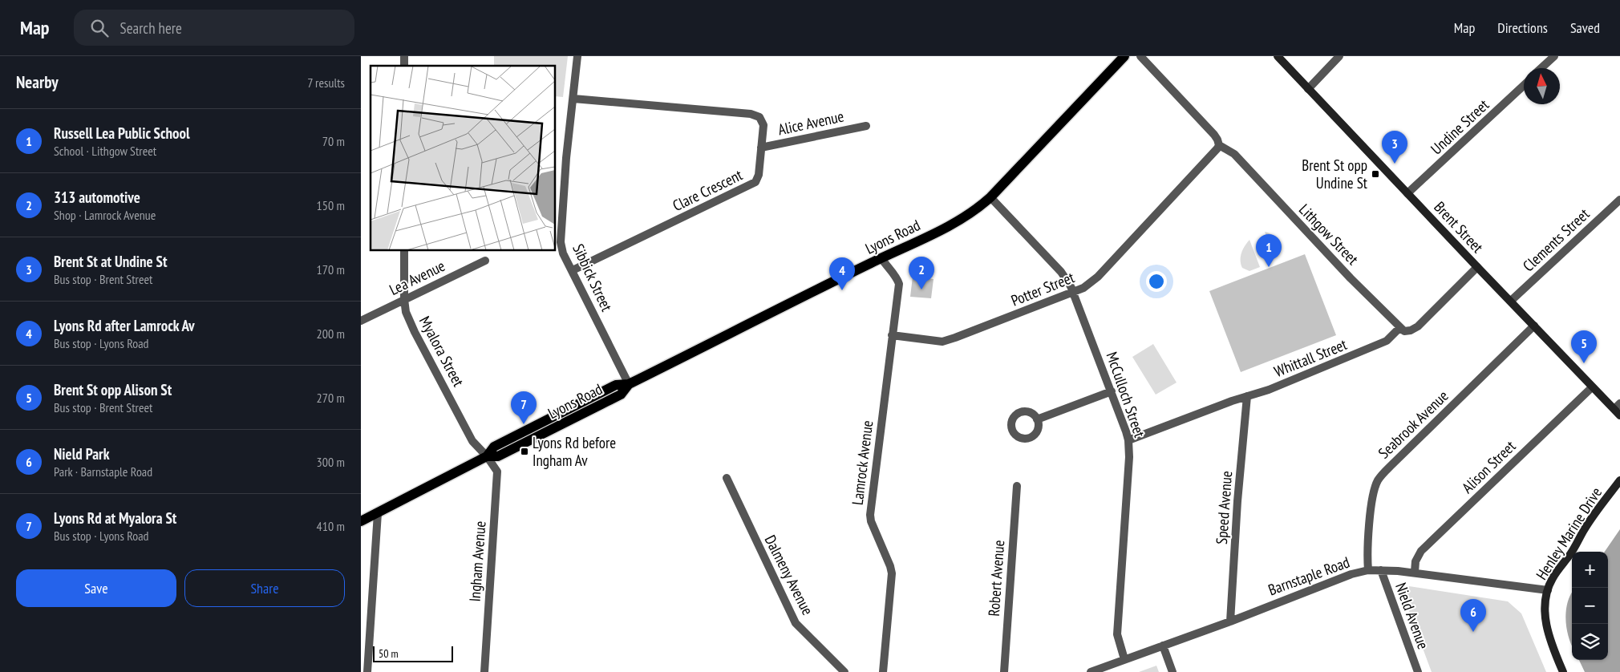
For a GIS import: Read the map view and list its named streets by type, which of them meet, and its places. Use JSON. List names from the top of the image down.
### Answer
{
  "streets": {
    "main road": ["Brent Street", "Lyons Road", "Henley Marine Drive"],
    "street": [
      "Alice Avenue",
      "Undine Street",
      "Clare Crescent",
      "Lithgow Street",
      "Clements Street",
      "Lea Avenue",
      "Sibbick Street",
      "Potter Street",
      "Myalora Street",
      "Whittall Street",
      "McCulloch Street",
      "Seabrook Avenue",
      "Lamrock Avenue",
      "Alison Street",
      "Speed Avenue",
      "Ingham Avenue",
      "Dalmeny Avenue",
      "Barnstaple Road",
      "Robert Avenue",
      "Nield Avenue"
    ]
  },
  "crossings": [
    ["Alice Avenue", "Clare Crescent"],
    ["Undine Street", "Brent Street"],
    ["Clare Crescent", "Sibbick Street"],
    ["Brent Street", "Clements Street"],
    ["Brent Street", "Seabrook Avenue"],
    ["Brent Street", "Alison Street"],
    ["Lithgow Street", "Potter Street"],
    ["Lithgow Street", "Whittall Street"],
    ["Lyons Road", "Sibbick Street"],
    ["Lyons Road", "Myalora Street"],
    ["Lyons Road", "McCulloch Street"],
    ["Lyons Road", "Lamrock Avenue"],
    ["Lyons Road", "Ingham Avenue"],
    ["Lea Avenue", "Myalora Street"],
    ["Potter Street", "McCulloch Street"],
    ["Potter Street", "Lamrock Avenue"],
    ["Myalora Street", "Ingham Avenue"],
    ["Whittall Street", "McCulloch Street"],
    ["Whittall Street", "Speed Avenue"],
    ["McCulloch Street", "Barnstaple Road"],
    ["Seabrook Avenue", "Barnstaple Road"],
    ["Alison Street", "Barnstaple Road"],
    ["Speed Avenue", "Barnstaple Road"],
    ["Henley Marine Drive", "Barnstaple Road"],
    ["Barnstaple Road", "Nield Avenue"]
  ],
  "places": {
    "transit": ["Brent St opp Undine St", "Lyons Rd before Ingham Av"]
  },
  "scale_bar": "50 m",
  "north": "top",
  "page": {
    "header": "Map",
    "search": "Search here",
    "nav": ["Map", "Directions", "Saved"],
    "heading": ["Nearby", "7 results"],
    "list": [
      {
        "mark": "1",
        "name": "Russell Lea Public School",
        "note": "School · Lithgow Street",
        "value": "70 m"
      },
      {
        "mark": "2",
        "name": "313 automotive",
        "note": "Shop · Lamrock Avenue",
        "value": "150 m"
      },
      {
        "mark": "3",
        "name": "Brent St at Undine St",
        "note": "Bus stop · Brent Street",
        "value": "170 m"
      },
      {
        "mark": "4",
        "name": "Lyons Rd after Lamrock Av",
        "note": "Bus stop · Lyons Road",
        "value": "200 m"
      },
      {
        "mark": "5",
        "name": "Brent St opp Alison St",
        "note": "Bus stop · Brent Street",
        "value": "270 m"
      },
      {
        "mark": "6",
        "name": "Nield Park",
        "note": "Park · Barnstaple Road",
        "value": "300 m"
      },
      {
        "mark": "7",
        "name": "Lyons Rd at Myalora St",
        "note": "Bus stop · Lyons Road",
        "value": "410 m"
      }
    ],
    "pins": [
      "3",
      "1",
      "2",
      "4",
      "5",
      "7",
      "6"
    ],
    "map_buttons": ["+", "−"],
    "buttons": ["Save", "Share"],
    "scale": "50 m"
  }
}
